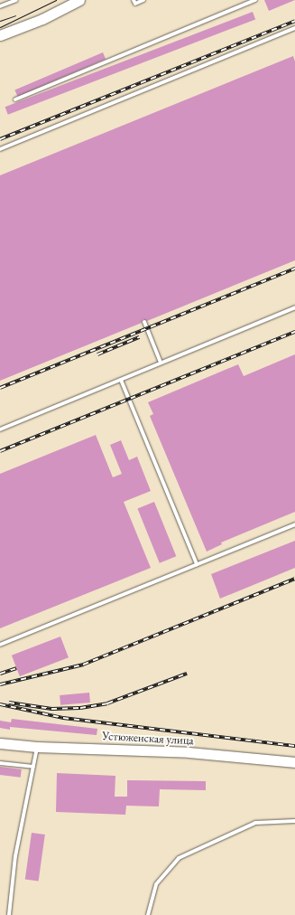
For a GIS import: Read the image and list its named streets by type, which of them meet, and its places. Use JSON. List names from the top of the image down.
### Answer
{
  "streets": {
    "main road": ["Устюженская улица"]
  }
}
